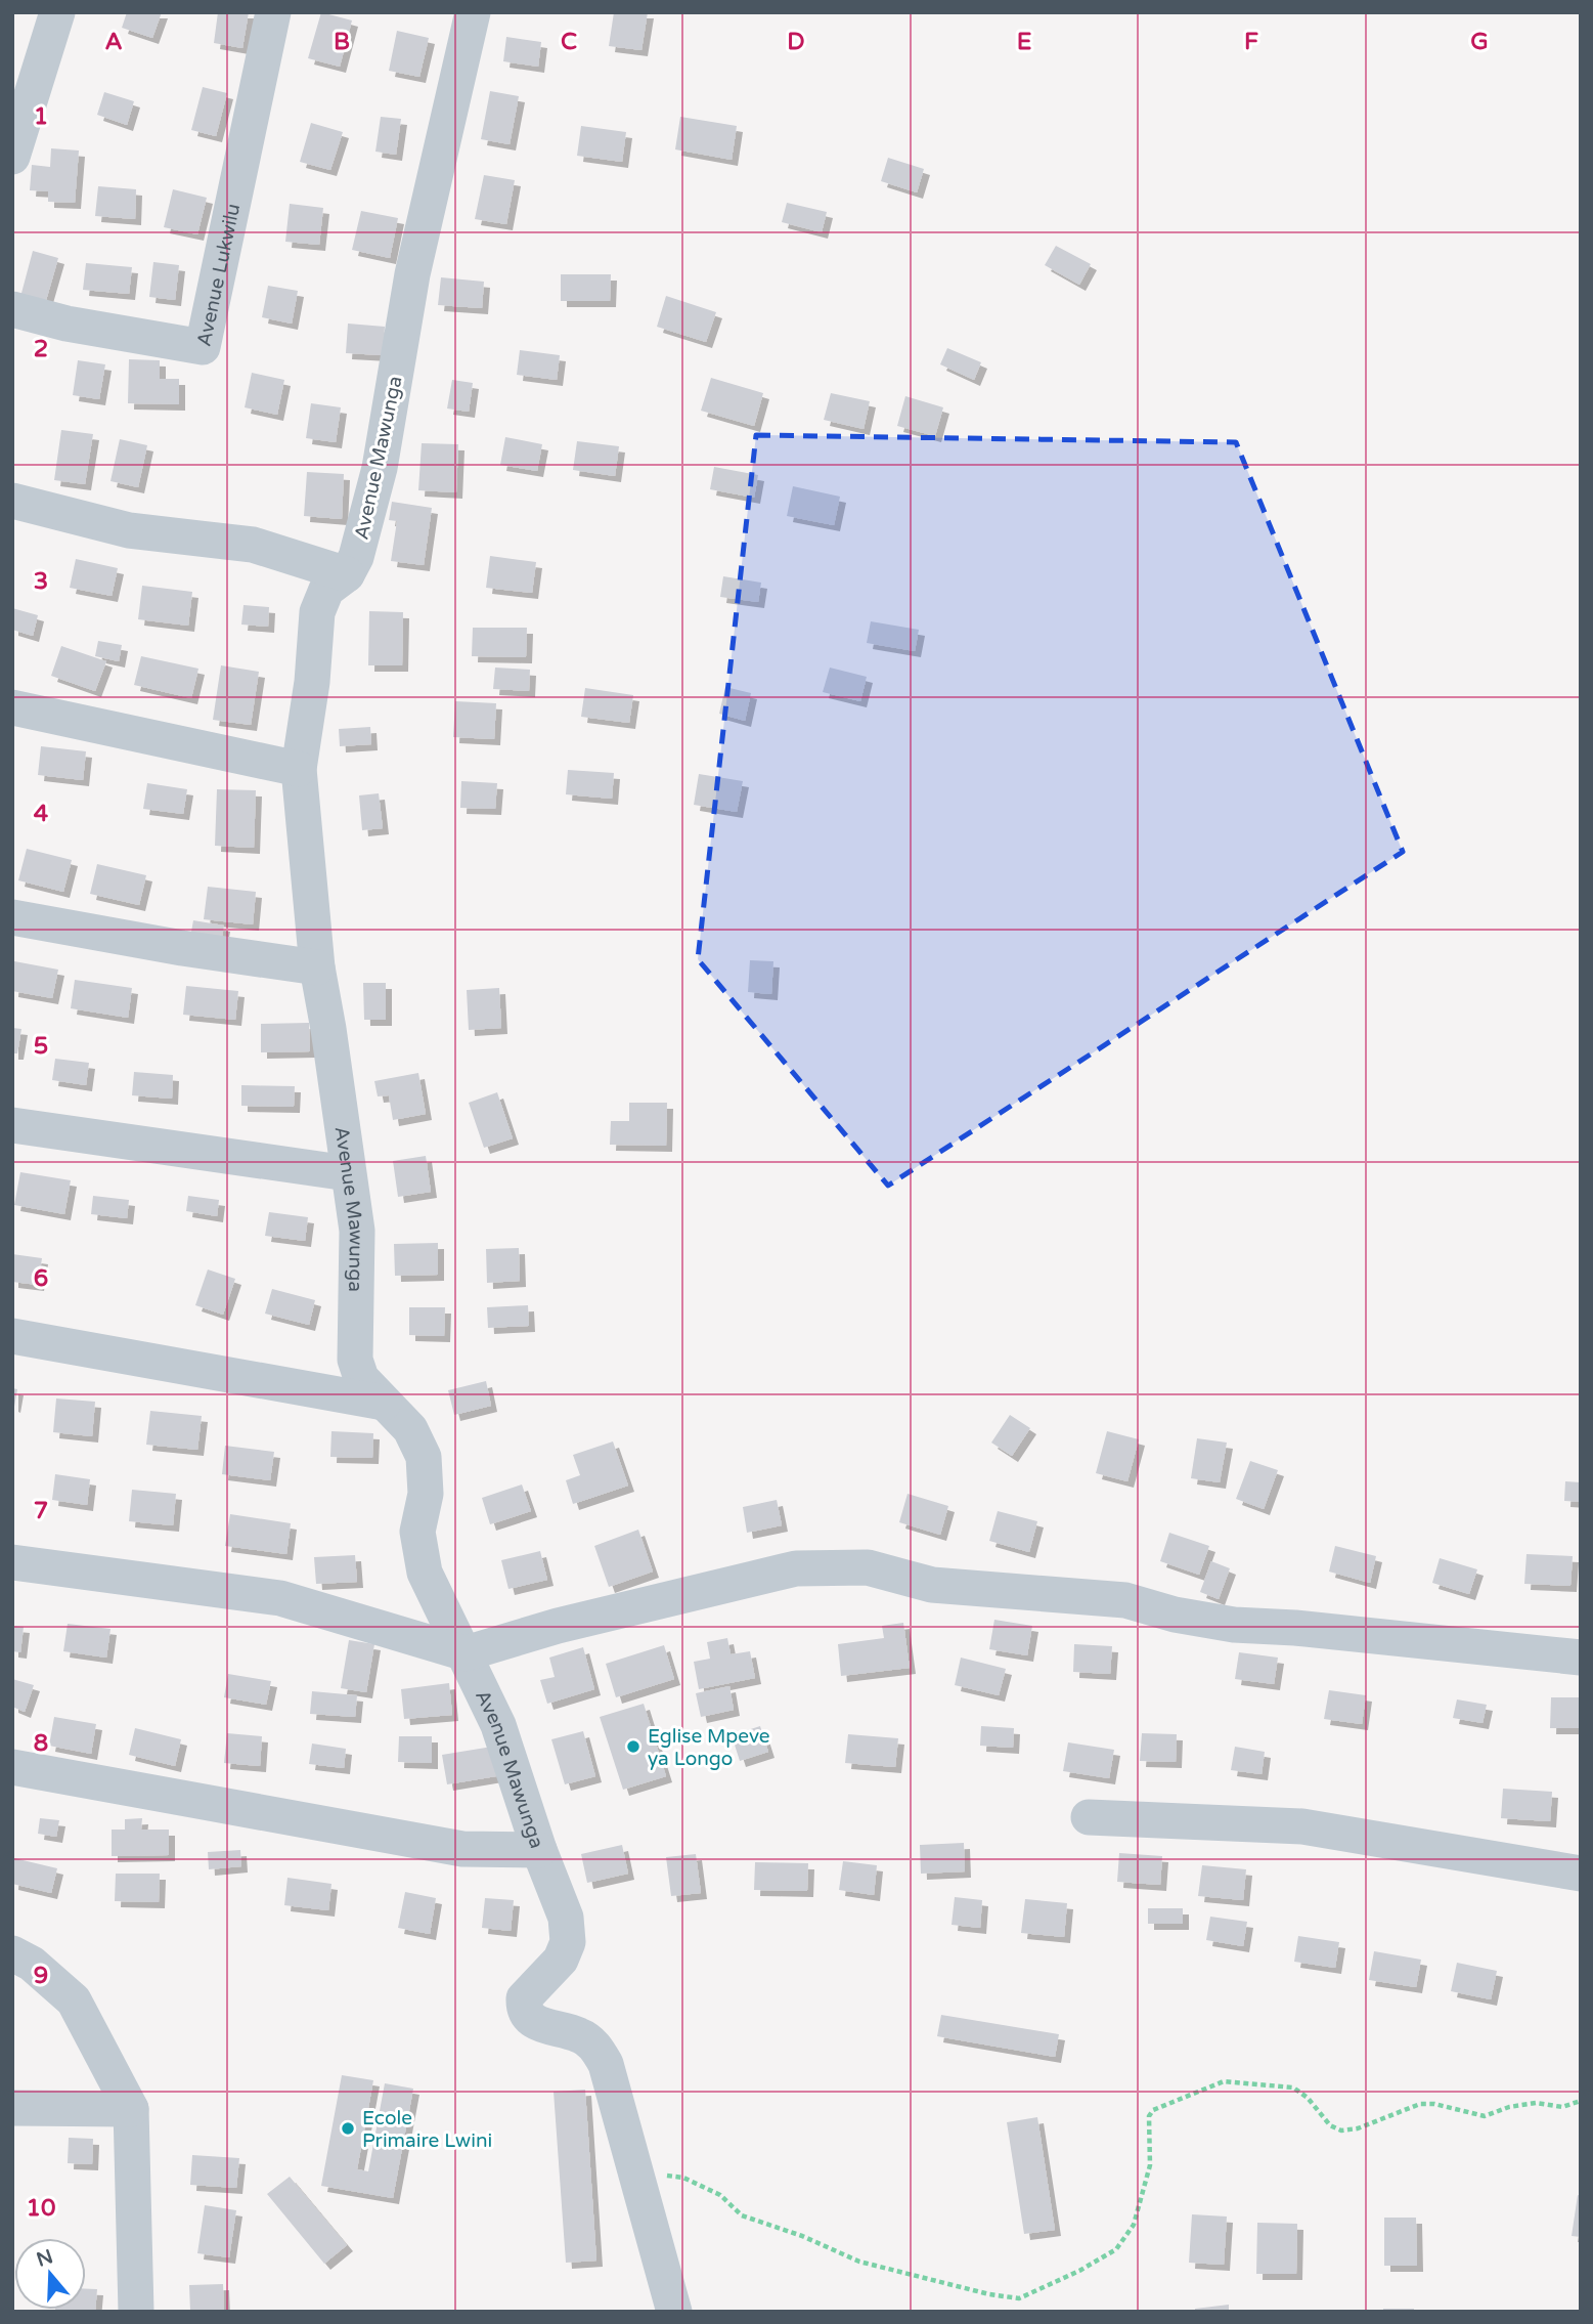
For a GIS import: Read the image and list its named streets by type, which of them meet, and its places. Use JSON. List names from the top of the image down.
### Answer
{
  "streets": {
    "street": ["Avenue Lukwilu", "Avenue Mawunga"]
  },
  "places": ["Eglise Mpeve ya Longo", "Ecole Primaire Lwini"],
  "north": "top",
  "grid": {
    "columns": [
      "A",
      "B",
      "C",
      "D",
      "E",
      "F",
      "G"
    ],
    "rows": [
      "1",
      "2",
      "3",
      "4",
      "5",
      "6",
      "7",
      "8",
      "9",
      "10"
    ]
  }
}
